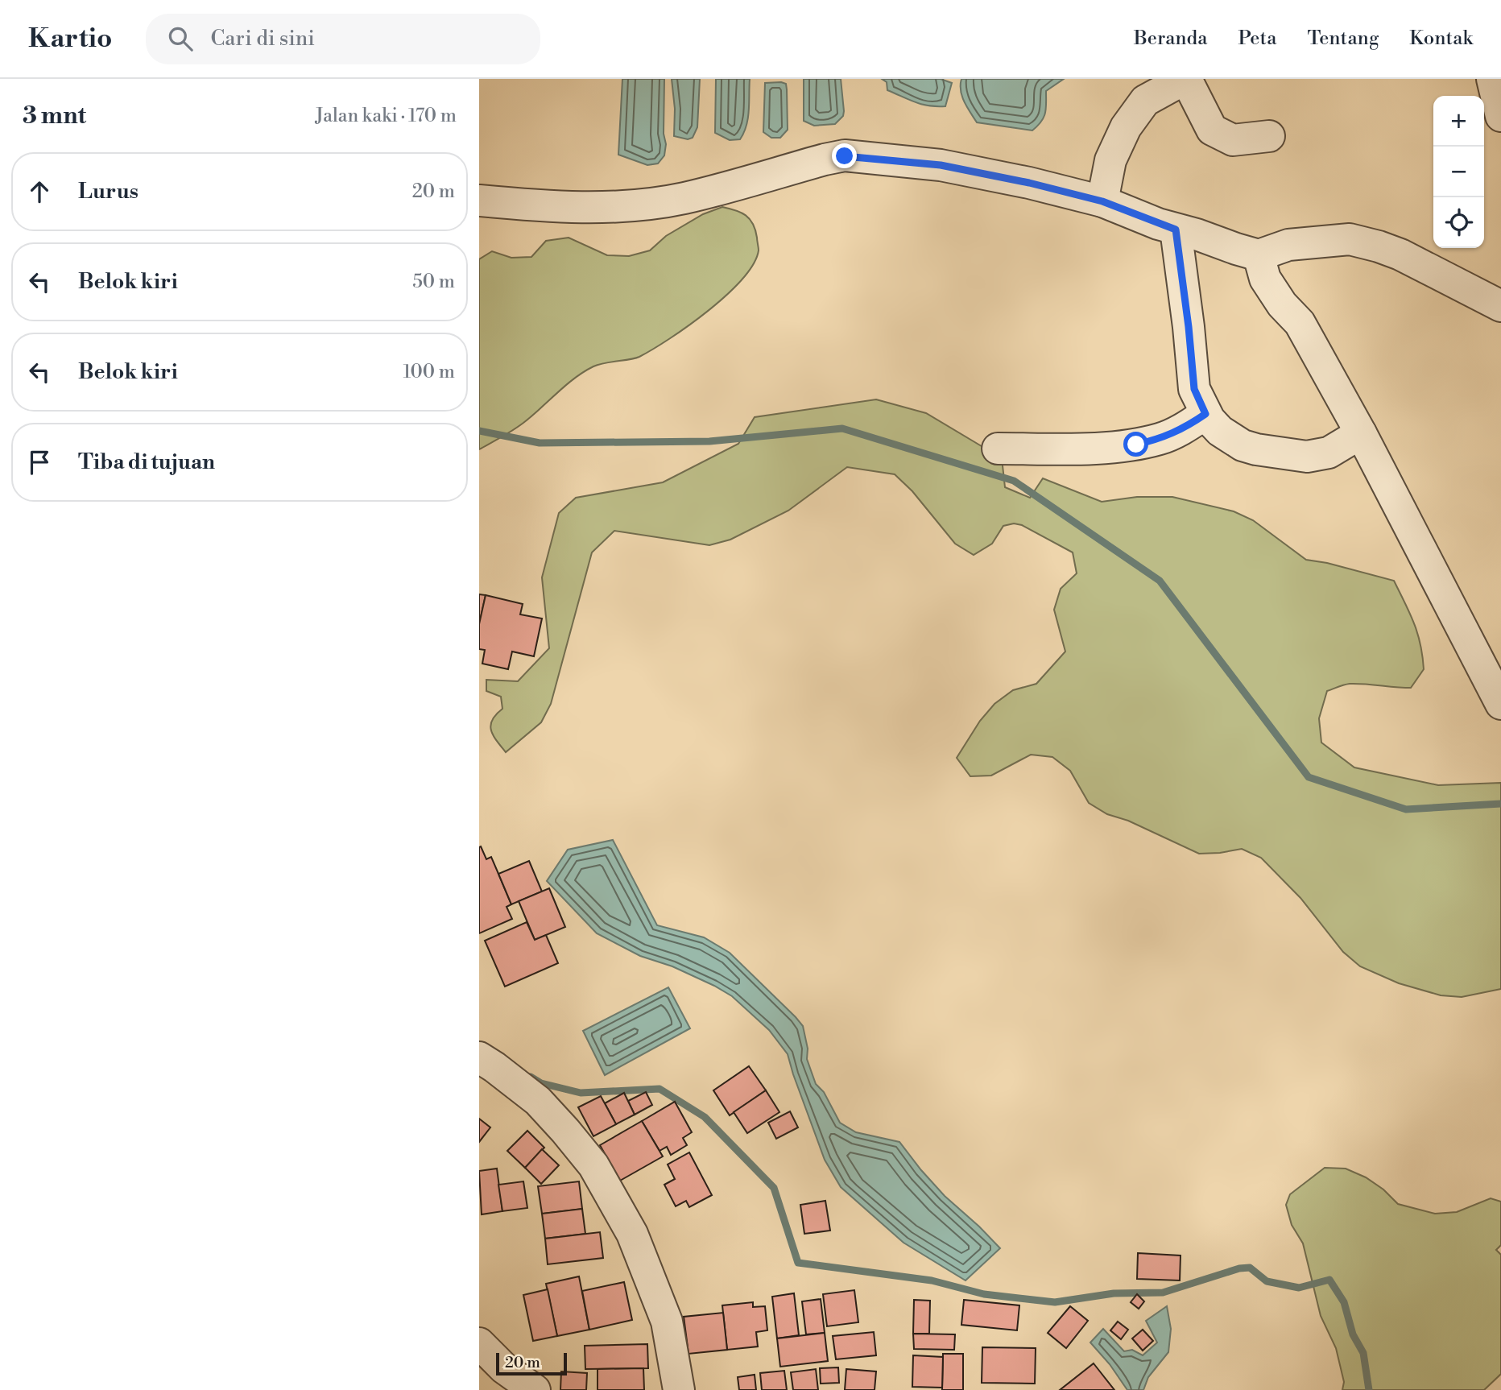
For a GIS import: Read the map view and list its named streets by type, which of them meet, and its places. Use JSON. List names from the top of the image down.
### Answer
{
  "scale_bar": "20 m",
  "page": {
    "header": "Kartio",
    "search": "Cari di sini",
    "nav": [
      "Beranda",
      "Peta",
      "Tentang",
      "Kontak"
    ],
    "heading": ["3 mnt", "Jalan kaki · 170 m"],
    "map_buttons": ["+", "−"],
    "list": [
      ["Lurus", "20 m"],
      ["Belok kiri", "50 m"],
      ["Belok kiri", "100 m"],
      "Tiba di tujuan"
    ],
    "scale": "20 m"
  }
}
